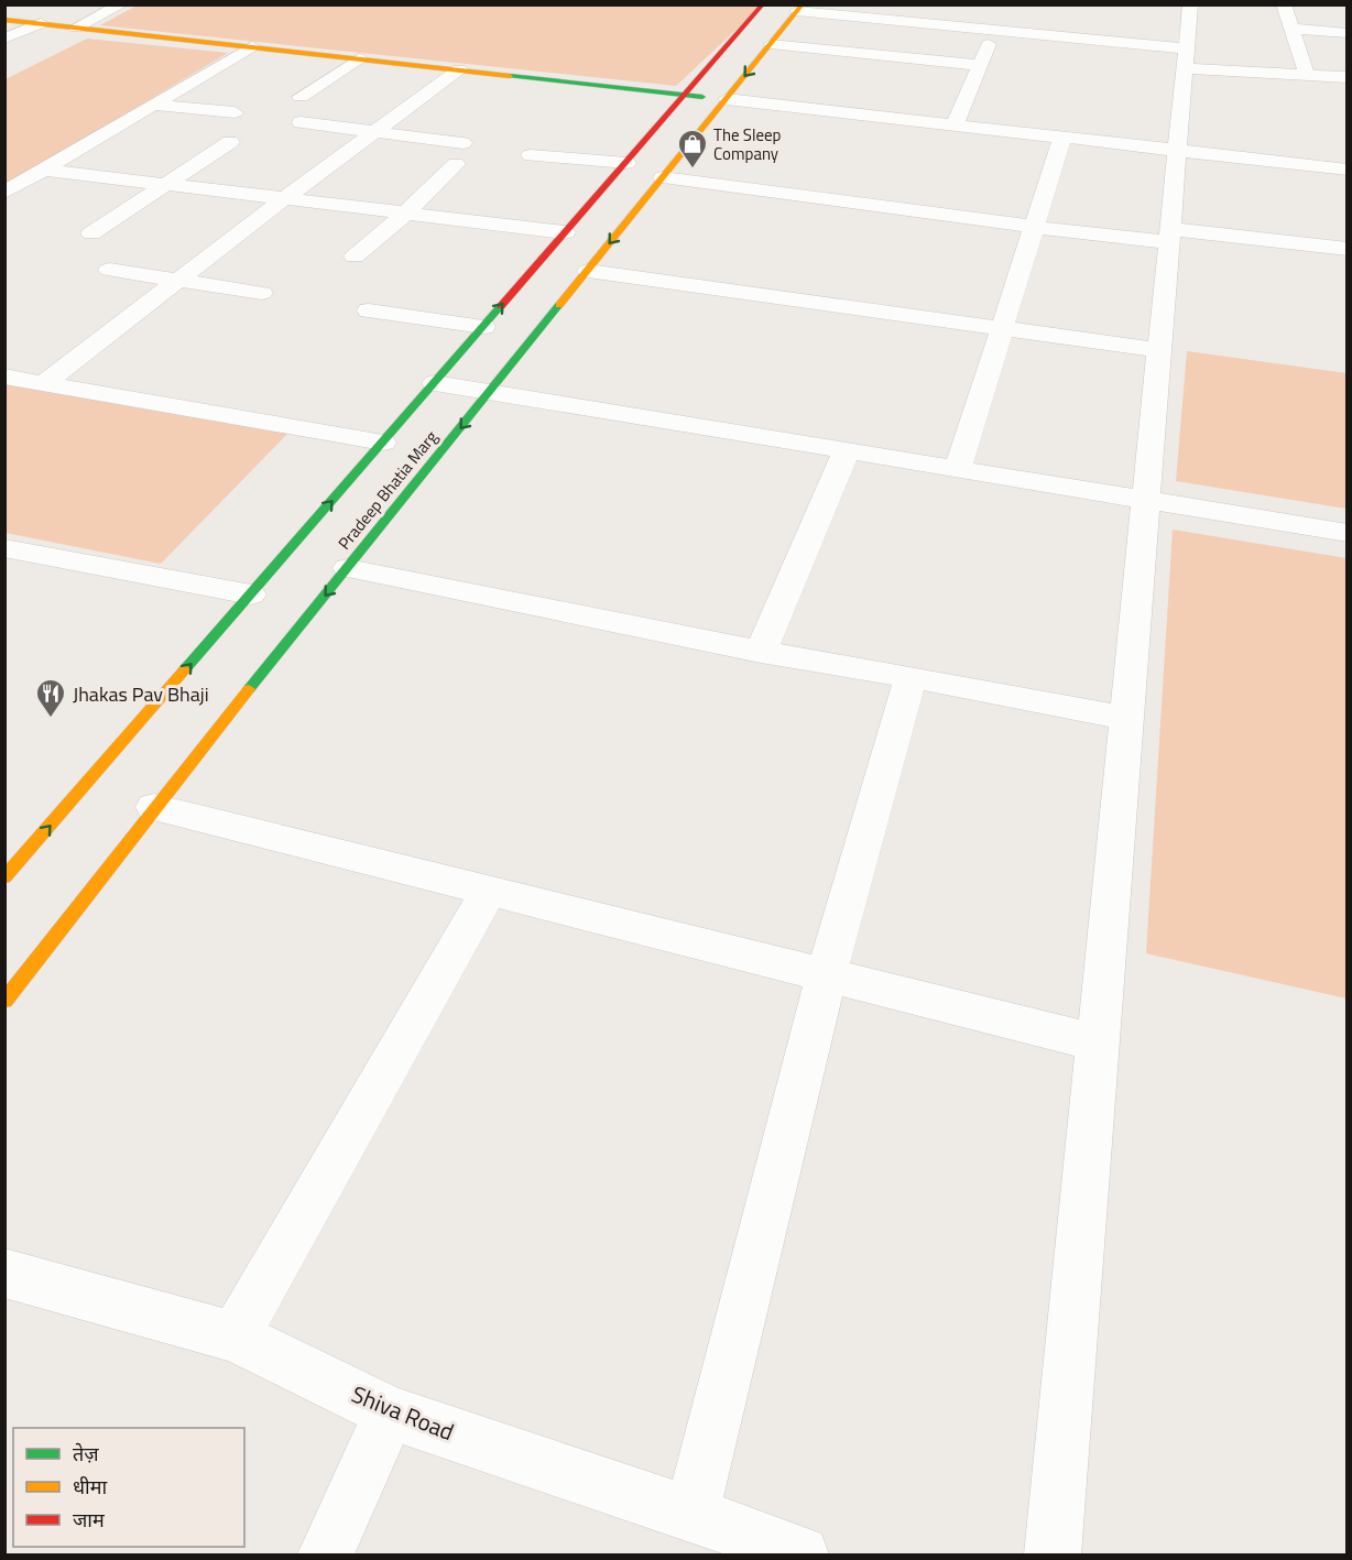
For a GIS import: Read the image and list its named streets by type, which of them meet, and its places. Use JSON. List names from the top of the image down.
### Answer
{
  "streets": {
    "street": ["Pradeep Bhatia Marg", "Shiva Road"]
  },
  "places": {
    "shop": ["The Sleep Company"],
    "restaurant": ["Jhakas Pav Bhaji"]
  },
  "legend": ["तेज़", "धीमा", "जाम"]
}
